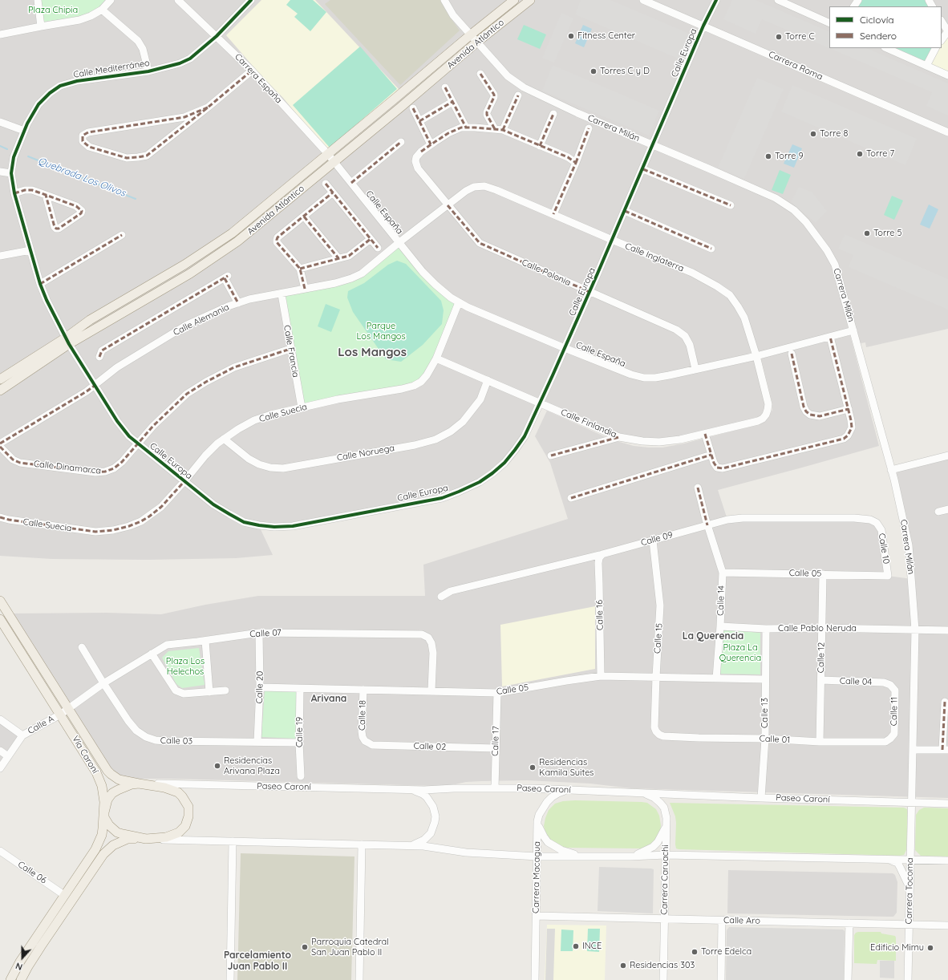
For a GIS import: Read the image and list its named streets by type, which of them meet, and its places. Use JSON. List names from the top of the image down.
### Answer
{
  "streets": {
    "main road": ["Avenida Atlántico", "Vía Caroní", "Paseo Caroní"],
    "street": [
      "Calle Europa",
      "Carrera Roma",
      "Calle Mediterráneo",
      "Carrera España",
      "Carrera Milán",
      "Calle España",
      "Calle Inglaterra",
      "Calle Polonia",
      "Calle Alemania",
      "Calle Francia",
      "Calle Suecia",
      "Calle Finlandia",
      "Calle Noruega",
      "Calle Dinamarca",
      "Calle 09",
      "Calle 10",
      "Calle 05",
      "Calle 14",
      "Calle 16",
      "Calle Pablo Neruda",
      "Calle 07",
      "Calle 15",
      "Calle 12",
      "Calle 04",
      "Calle 20",
      "Calle 11",
      "Calle 13",
      "Calle 18",
      "Calle A",
      "Calle 19",
      "Calle 01",
      "Calle 03",
      "Calle 17",
      "Calle 02",
      "Calle 06",
      "Carrera Macagua",
      "Carrera Caruachi",
      "Carrera Tocoma",
      "Calle Aro"
    ]
  },
  "crossings": [
    ["Avenida Atlántico", "Calle Europa"],
    ["Avenida Atlántico", "Calle Mediterráneo"],
    ["Avenida Atlántico", "Carrera España"],
    ["Avenida Atlántico", "Carrera Milán"],
    ["Avenida Atlántico", "Calle España"],
    ["Calle Europa", "Carrera Roma"],
    ["Calle Europa", "Calle Mediterráneo"],
    ["Calle Europa", "Carrera Milán"],
    ["Calle Europa", "Calle España"],
    ["Calle Europa", "Calle Inglaterra"],
    ["Calle Europa", "Calle Polonia"],
    ["Calle Europa", "Calle Alemania"],
    ["Calle Europa", "Calle Suecia"],
    ["Calle Europa", "Calle Finlandia"],
    ["Calle Europa", "Calle Dinamarca"],
    ["Calle Mediterráneo", "Carrera España"],
    ["Carrera España", "Calle España"],
    ["Carrera Milán", "Calle España"],
    ["Carrera Milán", "Calle Pablo Neruda"],
    ["Carrera Milán", "Paseo Caroní"],
    ["Carrera Milán", "Carrera Tocoma"],
    ["Calle España", "Calle Inglaterra"],
    ["Calle España", "Calle Polonia"],
    ["Calle España", "Calle Alemania"],
    ["Calle España", "Calle Suecia"],
    ["Calle Inglaterra", "Calle Polonia"],
    ["Calle Inglaterra", "Calle Alemania"],
    ["Calle Inglaterra", "Calle Finlandia"],
    ["Calle Alemania", "Calle Francia"],
    ["Calle Francia", "Calle Suecia"],
    ["Calle Francia", "Calle Dinamarca"],
    ["Calle Suecia", "Calle Finlandia"],
    ["Calle Suecia", "Calle Noruega"],
    ["Calle Finlandia", "Calle Noruega"],
    ["Calle 09", "Calle 10"],
    ["Calle 09", "Calle 14"],
    ["Calle 09", "Calle 16"],
    ["Calle 09", "Calle 15"],
    ["Calle 10", "Calle 05"],
    ["Calle 05", "Calle 14"],
    ["Calle 05", "Calle 16"],
    ["Calle 05", "Calle 07"],
    ["Calle 05", "Calle 15"],
    ["Calle 05", "Calle 12"],
    ["Calle 05", "Calle 20"],
    ["Calle 05", "Calle 13"],
    ["Calle 05", "Calle 18"],
    ["Calle 05", "Calle 19"],
    ["Calle 05", "Calle 17"],
    ["Calle 14", "Calle Pablo Neruda"],
    ["Calle Pablo Neruda", "Calle 12"],
    ["Calle Pablo Neruda", "Calle 13"],
    ["Calle 07", "Calle 20"],
    ["Calle 07", "Calle A"],
    ["Calle 07", "Calle 03"],
    ["Calle 07", "Vía Caroní"],
    ["Calle 15", "Calle 01"],
    ["Calle 12", "Calle 04"],
    ["Calle 12", "Calle 01"],
    ["Calle 04", "Calle 11"],
    ["Calle 20", "Calle 03"],
    ["Calle 11", "Calle 01"],
    ["Calle 13", "Calle 01"],
    ["Calle 13", "Paseo Caroní"],
    ["Calle 18", "Calle 02"],
    ["Calle A", "Vía Caroní"],
    ["Calle 19", "Calle 03"],
    ["Calle 17", "Calle 02"],
    ["Calle 17", "Paseo Caroní"],
    ["Vía Caroní", "Paseo Caroní"],
    ["Vía Caroní", "Calle 06"],
    ["Paseo Caroní", "Carrera Macagua"],
    ["Paseo Caroní", "Carrera Caruachi"],
    ["Paseo Caroní", "Carrera Tocoma"],
    ["Carrera Macagua", "Calle Aro"],
    ["Carrera Caruachi", "Calle Aro"],
    ["Carrera Tocoma", "Calle Aro"]
  ],
  "districts": [
    "Los Mangos",
    "La Querencia",
    "Arivana",
    "Parcelamiento Juan Pablo II"
  ],
  "water": ["Quebrada Los Olivos"],
  "parks": [
    "Plaza Chipia",
    "Parque Los Mangos",
    "Plaza La Querencia",
    "Plaza Los Helechos"
  ],
  "places": [
    "Fitness Center",
    "Torre C",
    "Torres C y D",
    "Torre 8",
    "Torre 7",
    "Torre 9",
    "Torre 5",
    "Residencias Arivana Plaza",
    "Residencias Kamila Suites",
    "INCE",
    "Parroquia Catedral San Juan Pablo II",
    "Edificio Mimu",
    "Torre Edelca",
    "Residencias 303"
  ],
  "legend": ["Ciclovía", "Sendero"],
  "north": "bottom"
}
